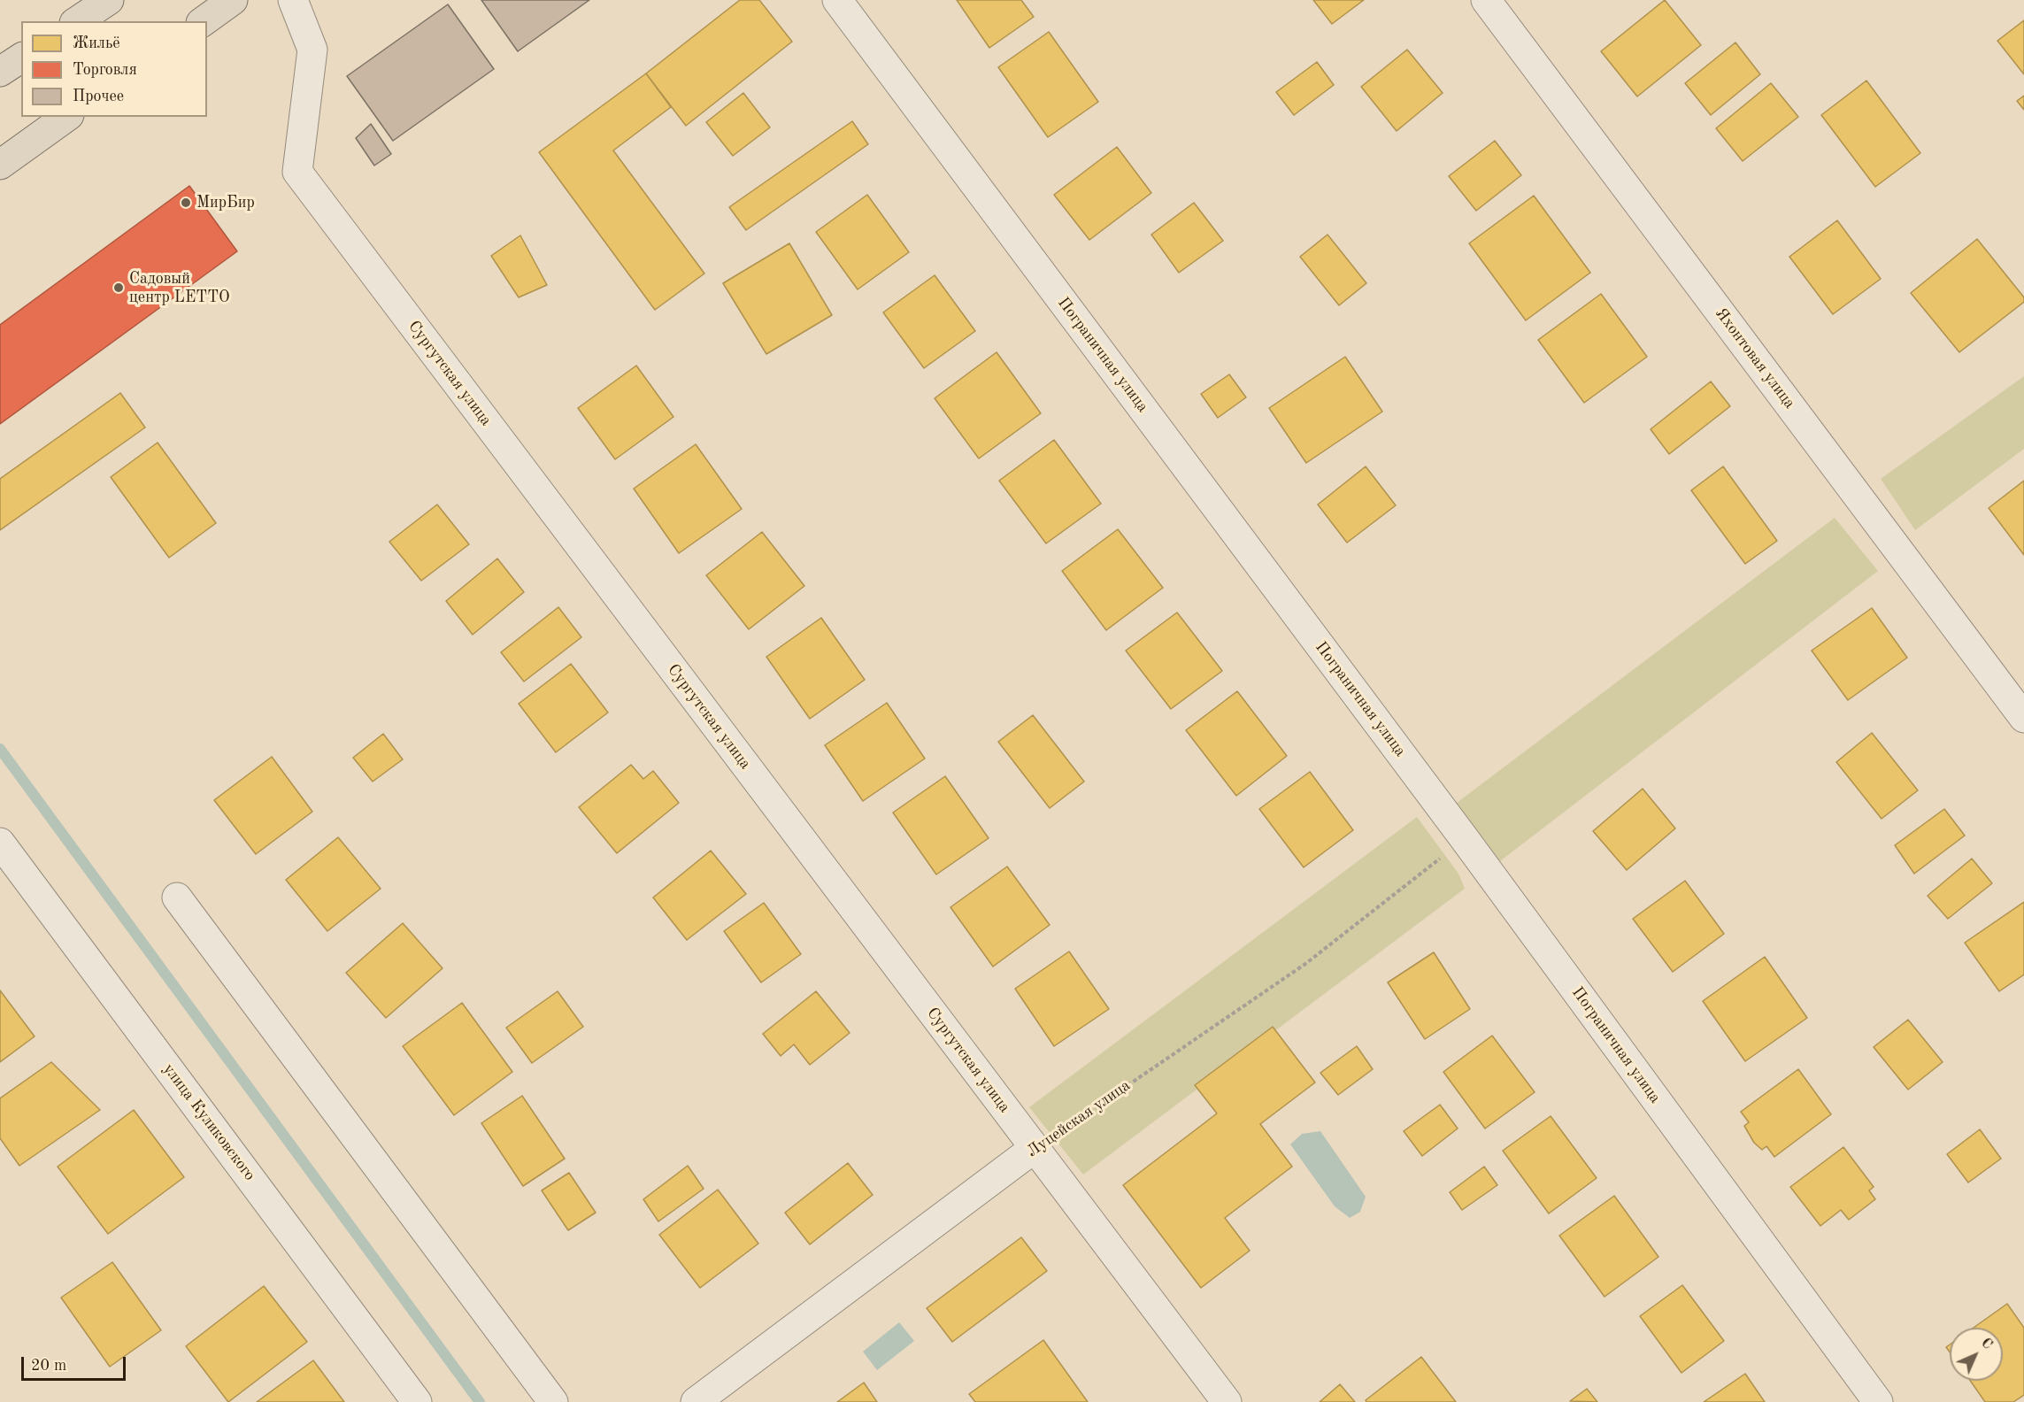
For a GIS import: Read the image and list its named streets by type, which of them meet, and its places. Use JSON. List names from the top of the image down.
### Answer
{
  "streets": {
    "street": [
      "Пограничная улица",
      "Яхонтовая улица",
      "Сургутская улица",
      "Луцейская улица",
      "улица Куликовского"
    ]
  },
  "crossings": [
    ["Пограничная улица", "Луцейская улица"],
    ["Сургутская улица", "Луцейская улица"]
  ],
  "places": ["МирБир", "Садовый центр LETTO"],
  "legend": ["Жильё", "Торговля", "Прочее"],
  "scale_bar": "20 m",
  "north": "top right"
}
